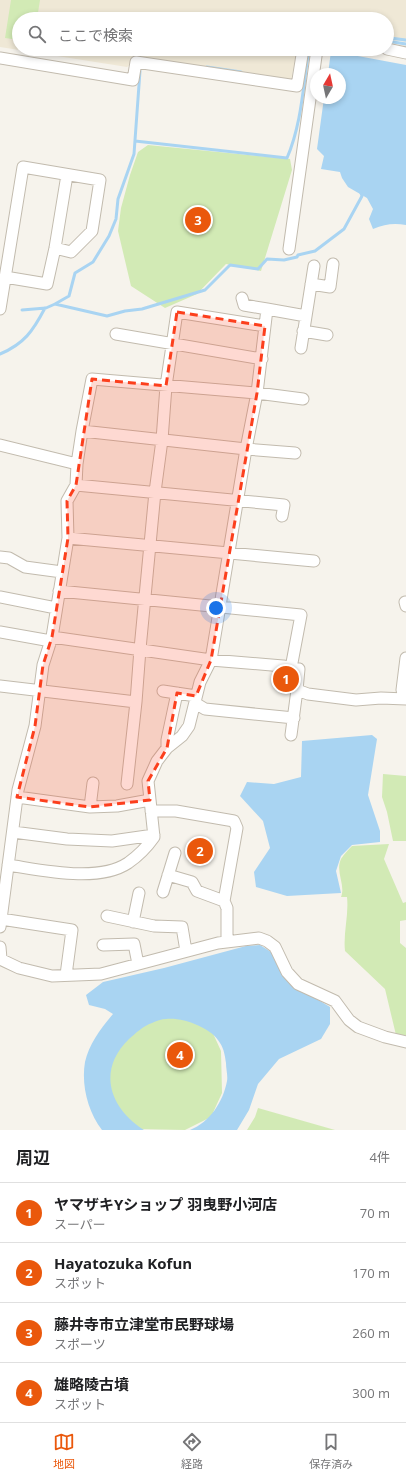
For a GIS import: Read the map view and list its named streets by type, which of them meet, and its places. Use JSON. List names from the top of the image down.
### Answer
{
  "north": "top",
  "page": {
    "search": "ここで検索",
    "pins": [
      "3",
      "1",
      "2",
      "4"
    ],
    "heading": ["周辺", "4件"],
    "list": [
      {
        "mark": "1",
        "name": "ヤマザキYショップ 羽曳野小河店",
        "note": "スーパー",
        "value": "70 m"
      },
      {
        "mark": "2",
        "name": "Hayatozuka Kofun",
        "note": "スポット",
        "value": "170 m"
      },
      {
        "mark": "3",
        "name": "藤井寺市立津堂市民野球場",
        "note": "スポーツ",
        "value": "260 m"
      },
      {
        "mark": "4",
        "name": "雄略陵古墳",
        "note": "スポット",
        "value": "300 m"
      }
    ],
    "nav": ["地図", "経路", "保存済み"]
  }
}
